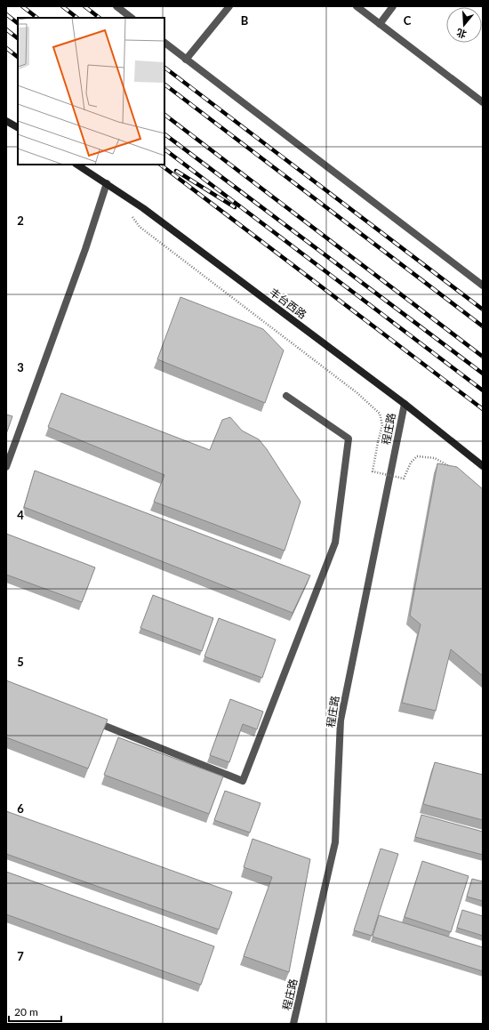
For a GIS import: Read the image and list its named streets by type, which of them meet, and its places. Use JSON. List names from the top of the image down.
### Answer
{
  "streets": {
    "main road": ["丰台西路"],
    "street": ["程庄路"]
  },
  "crossings": [
    ["丰台西路", "程庄路"]
  ],
  "scale_bar": "20 m",
  "north": "bottom",
  "grid": {
    "columns": ["B", "C"],
    "rows": [
      "2",
      "3",
      "4",
      "5",
      "6",
      "7"
    ]
  }
}
